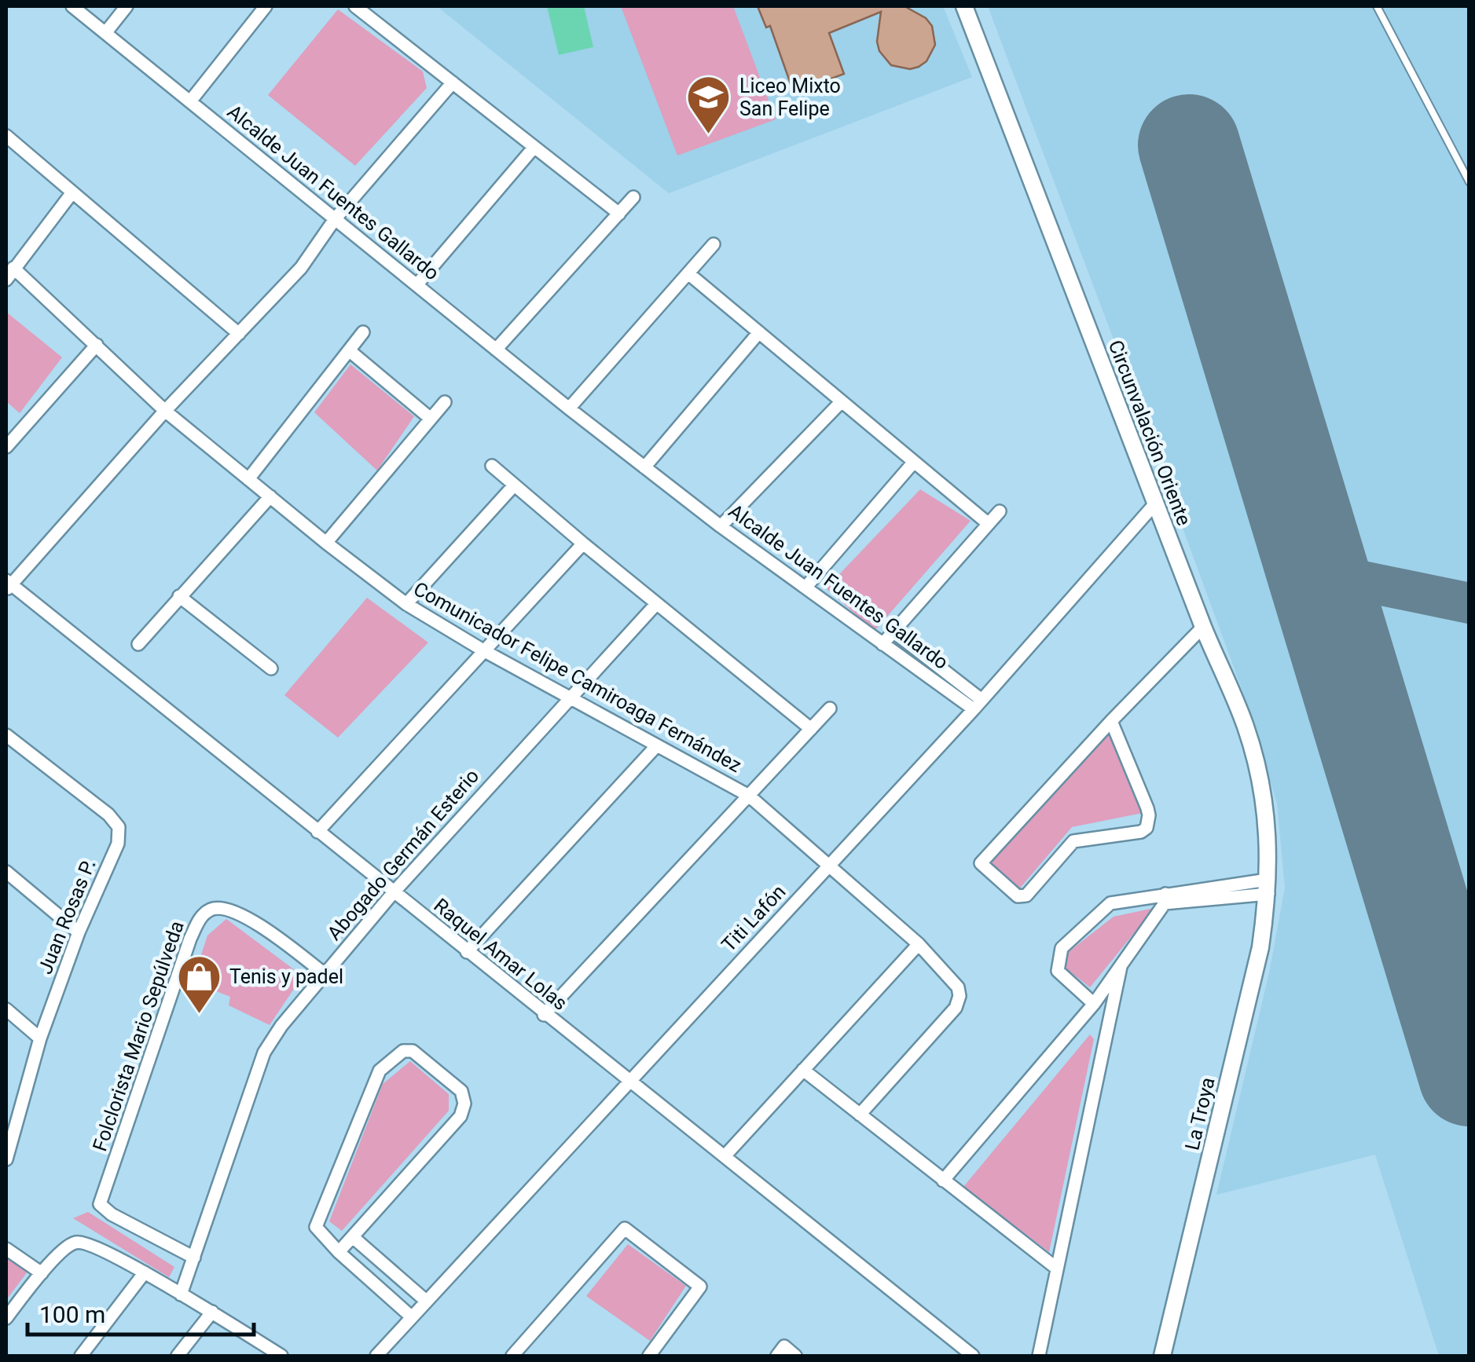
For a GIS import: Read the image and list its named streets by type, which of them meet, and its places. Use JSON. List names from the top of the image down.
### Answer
{
  "streets": {
    "street": [
      "Alcalde Juan Fuentes Gallardo",
      "Circunvalación Oriente",
      "Comunicador Felipe Camiroaga Fernández",
      "Abogado Germán Esterio",
      "Juan Rosas P.",
      "Titi Lafón",
      "Raquel Amar Lolas",
      "Folclorista Mario Sepúlveda",
      "La Troya"
    ]
  },
  "crossings": [
    ["Alcalde Juan Fuentes Gallardo", "Titi Lafón"],
    ["Circunvalación Oriente", "Titi Lafón"],
    ["Circunvalación Oriente", "La Troya"],
    ["Comunicador Felipe Camiroaga Fernández", "Abogado Germán Esterio"],
    ["Comunicador Felipe Camiroaga Fernández", "Titi Lafón"],
    ["Abogado Germán Esterio", "Raquel Amar Lolas"],
    ["Abogado Germán Esterio", "Folclorista Mario Sepúlveda"],
    ["Titi Lafón", "Raquel Amar Lolas"]
  ],
  "places": {
    "school or university": ["Liceo Mixto San Felipe"],
    "shop": ["Tenis y padel"]
  },
  "scale_bar": "100 m"
}
